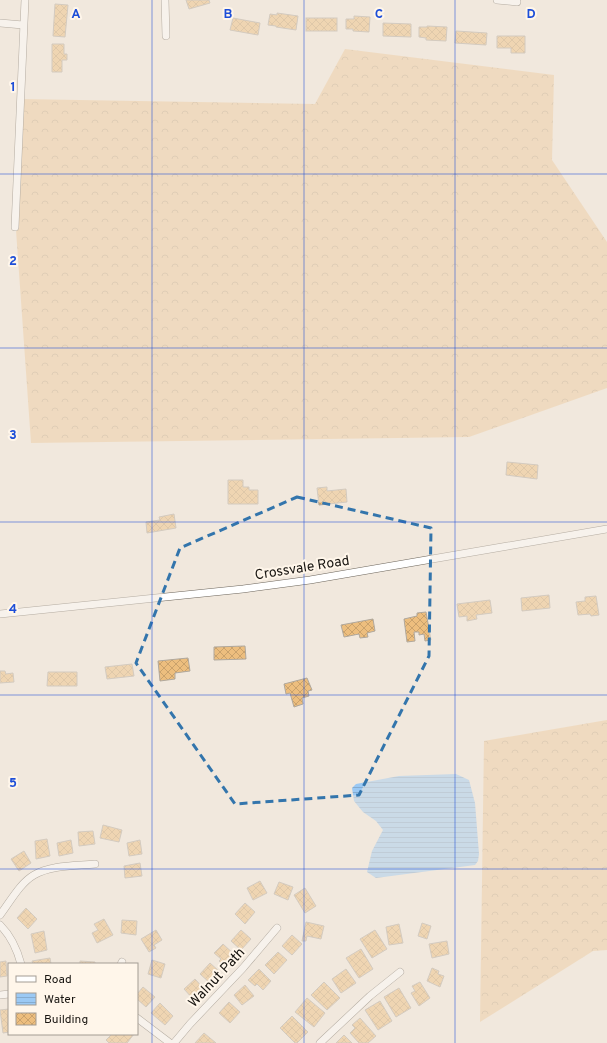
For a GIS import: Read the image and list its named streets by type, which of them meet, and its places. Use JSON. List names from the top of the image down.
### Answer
{
  "streets": {
    "street": ["Crossvale Road", "Walnut Path"]
  },
  "legend": ["Road", "Water", "Building"],
  "grid": {
    "columns": [
      "A",
      "B",
      "C",
      "D"
    ],
    "rows": [
      "1",
      "2",
      "3",
      "4",
      "5"
    ]
  }
}
